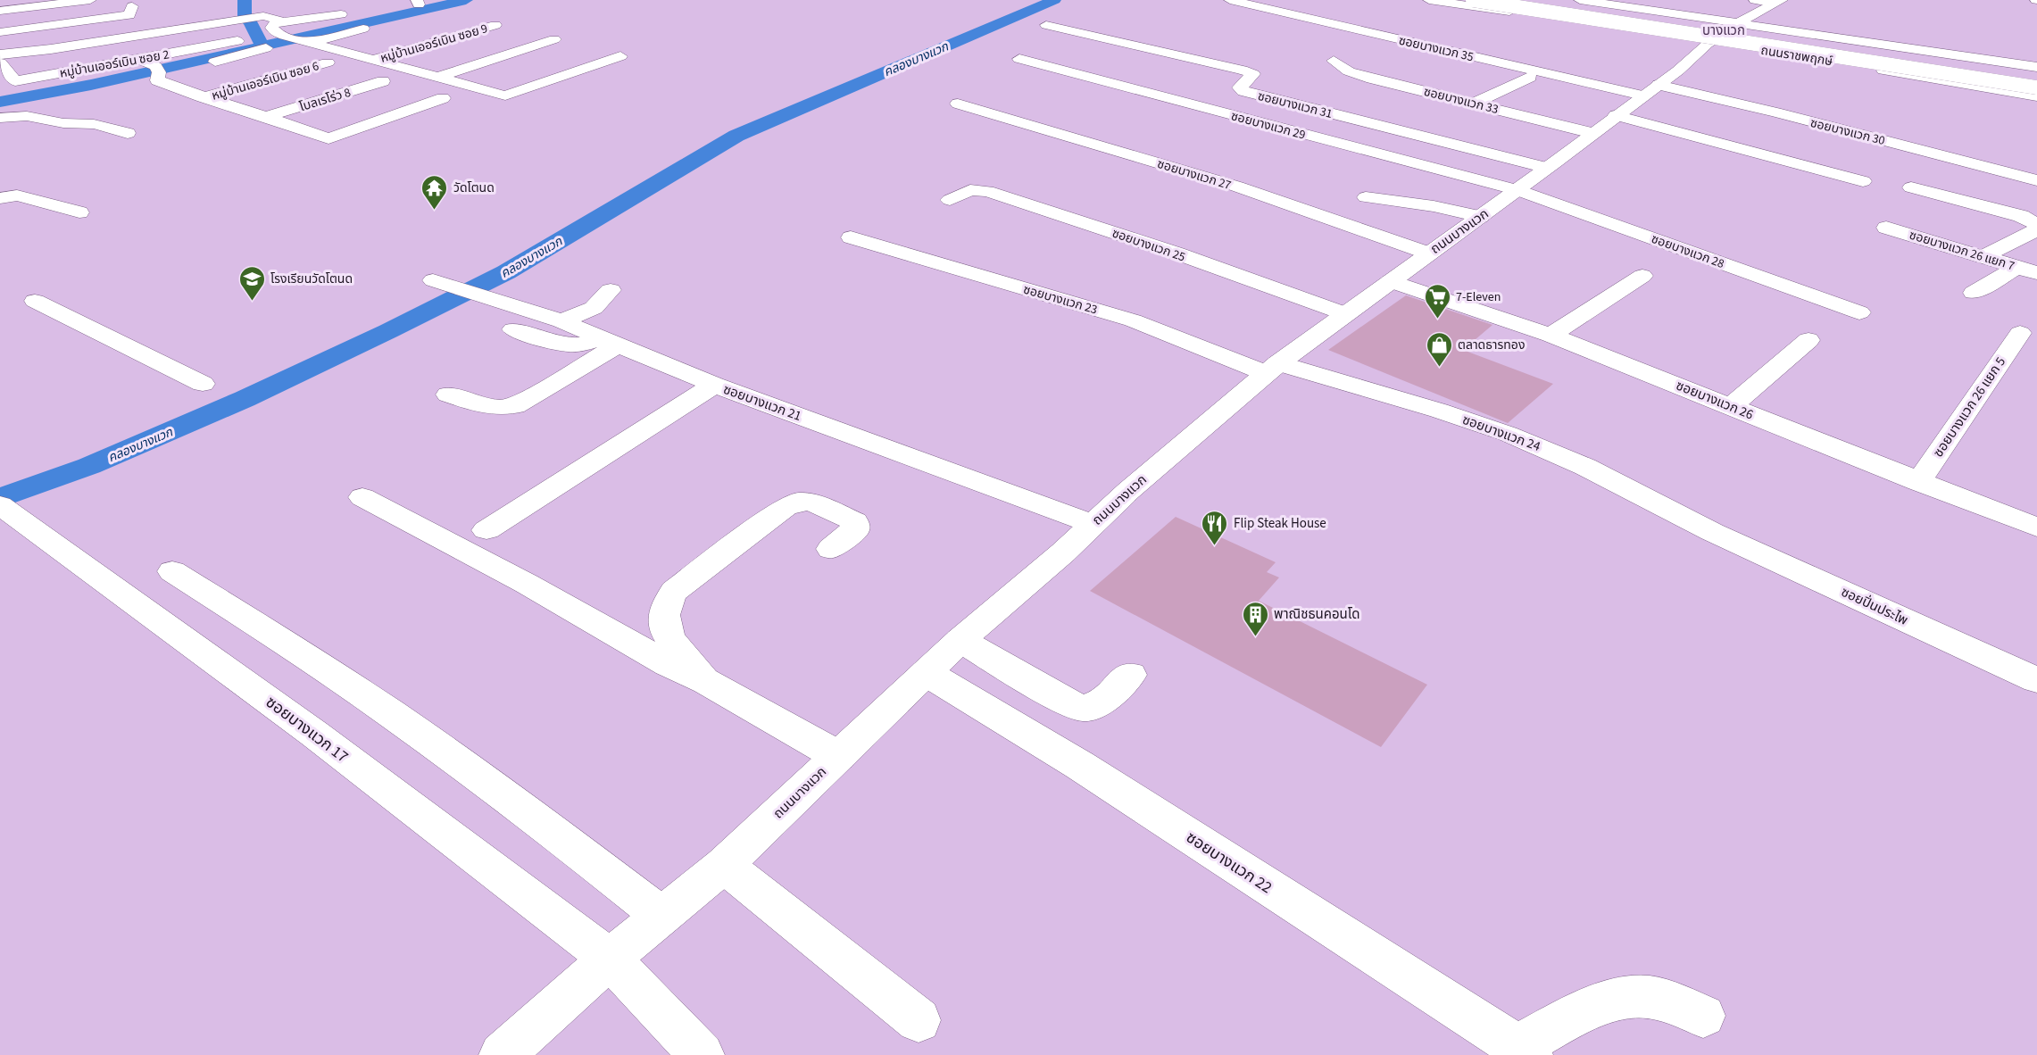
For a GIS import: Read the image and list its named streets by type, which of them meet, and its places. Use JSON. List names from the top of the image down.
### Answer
{
  "streets": {
    "street": [
      "หมู่บ้านเออร์เบิน ซอย 9",
      "ซอยบางแวก 35",
      "ถนนราชพฤกษ์",
      "หมู่บ้านเออร์เบิน ซอย 2",
      "หมู่บ้านเออร์เบิน ซอย 6",
      "โบลเรโร่ว 8",
      "ซอยบางแวก 33",
      "ซอยบางแวก 31",
      "ซอยบางแวก 29",
      "ซอยบางแวก 30",
      "ซอยบางแวก 27",
      "ถนนบางแวก",
      "ซอยบางแวก 25",
      "ซอยบางแวก 26 แยก 7",
      "ซอยบางแวก 28",
      "ซอยบางแวก 23",
      "ซอยบางแวก 26",
      "ซอยบางแวก 21",
      "ซอยบางแวก 26 แยก 5",
      "ซอยบางแวก 24",
      "ซอยปิ่นประไพ",
      "ซอยบางแวก 17",
      "ซอยบางแวก 22"
    ]
  },
  "crossings": [
    ["ซอยบางแวก 35", "ซอยบางแวก 30"],
    ["ซอยบางแวก 35", "ถนนบางแวก"],
    ["ถนนราชพฤกษ์", "ถนนบางแวก"],
    ["ซอยบางแวก 33", "ถนนบางแวก"],
    ["ซอยบางแวก 31", "ถนนบางแวก"],
    ["ซอยบางแวก 29", "ถนนบางแวก"],
    ["ซอยบางแวก 29", "ซอยบางแวก 28"],
    ["ซอยบางแวก 30", "ถนนบางแวก"],
    ["ซอยบางแวก 27", "ถนนบางแวก"],
    ["ถนนบางแวก", "ซอยบางแวก 25"],
    ["ถนนบางแวก", "ซอยบางแวก 28"],
    ["ถนนบางแวก", "ซอยบางแวก 23"],
    ["ถนนบางแวก", "ซอยบางแวก 26"],
    ["ถนนบางแวก", "ซอยบางแวก 21"],
    ["ถนนบางแวก", "ซอยบางแวก 24"],
    ["ถนนบางแวก", "ซอยบางแวก 17"],
    ["ถนนบางแวก", "ซอยบางแวก 22"],
    ["ซอยบางแวก 23", "ซอยบางแวก 24"],
    ["ซอยบางแวก 26", "ซอยบางแวก 26 แยก 5"],
    ["ซอยบางแวก 24", "ซอยปิ่นประไพ"]
  ],
  "districts": ["บางแวก"],
  "water": ["คลองบางแวก"],
  "places": {
    "temple": ["วัดโตนด"],
    "school or university": ["โรงเรียนวัดโตนด"],
    "supermarket": ["7-Eleven"],
    "shop": ["ตลาดธารทอง"],
    "restaurant": ["Flip Steak House"],
    "building": ["พาณิชธนคอนโด"]
  }
}
